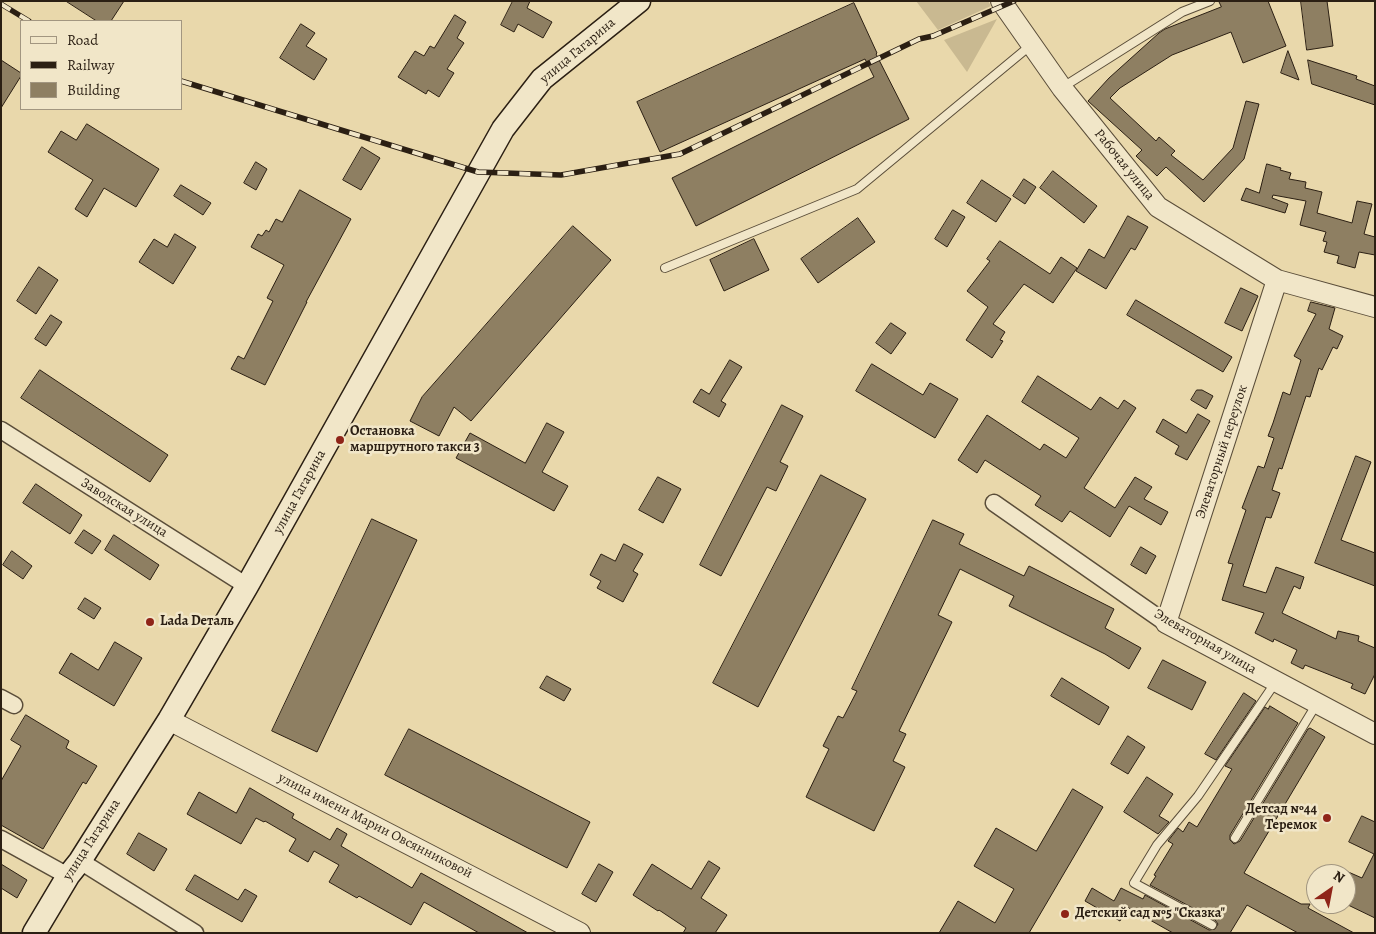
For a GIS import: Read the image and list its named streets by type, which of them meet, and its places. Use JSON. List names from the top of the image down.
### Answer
{
  "streets": {
    "main road": ["улица Гагарина"],
    "street": [
      "Рабочая улица",
      "Элеваторный переулок",
      "Заводская улица",
      "Элеваторная улица",
      "улица имени Марии Овсянниковой"
    ]
  },
  "crossings": [
    ["улица Гагарина", "Заводская улица"],
    ["улица Гагарина", "улица имени Марии Овсянниковой"],
    ["Рабочая улица", "Элеваторный переулок"],
    ["Элеваторный переулок", "Элеваторная улица"]
  ],
  "places": [
    "Остановка маршрутного такси 3",
    "Lada Dеталь",
    "Детсад №44 Теремок",
    "Детский сад №5 \"Сказка\""
  ],
  "legend": ["Road", "Railway", "Building"],
  "north": "top right"
}
